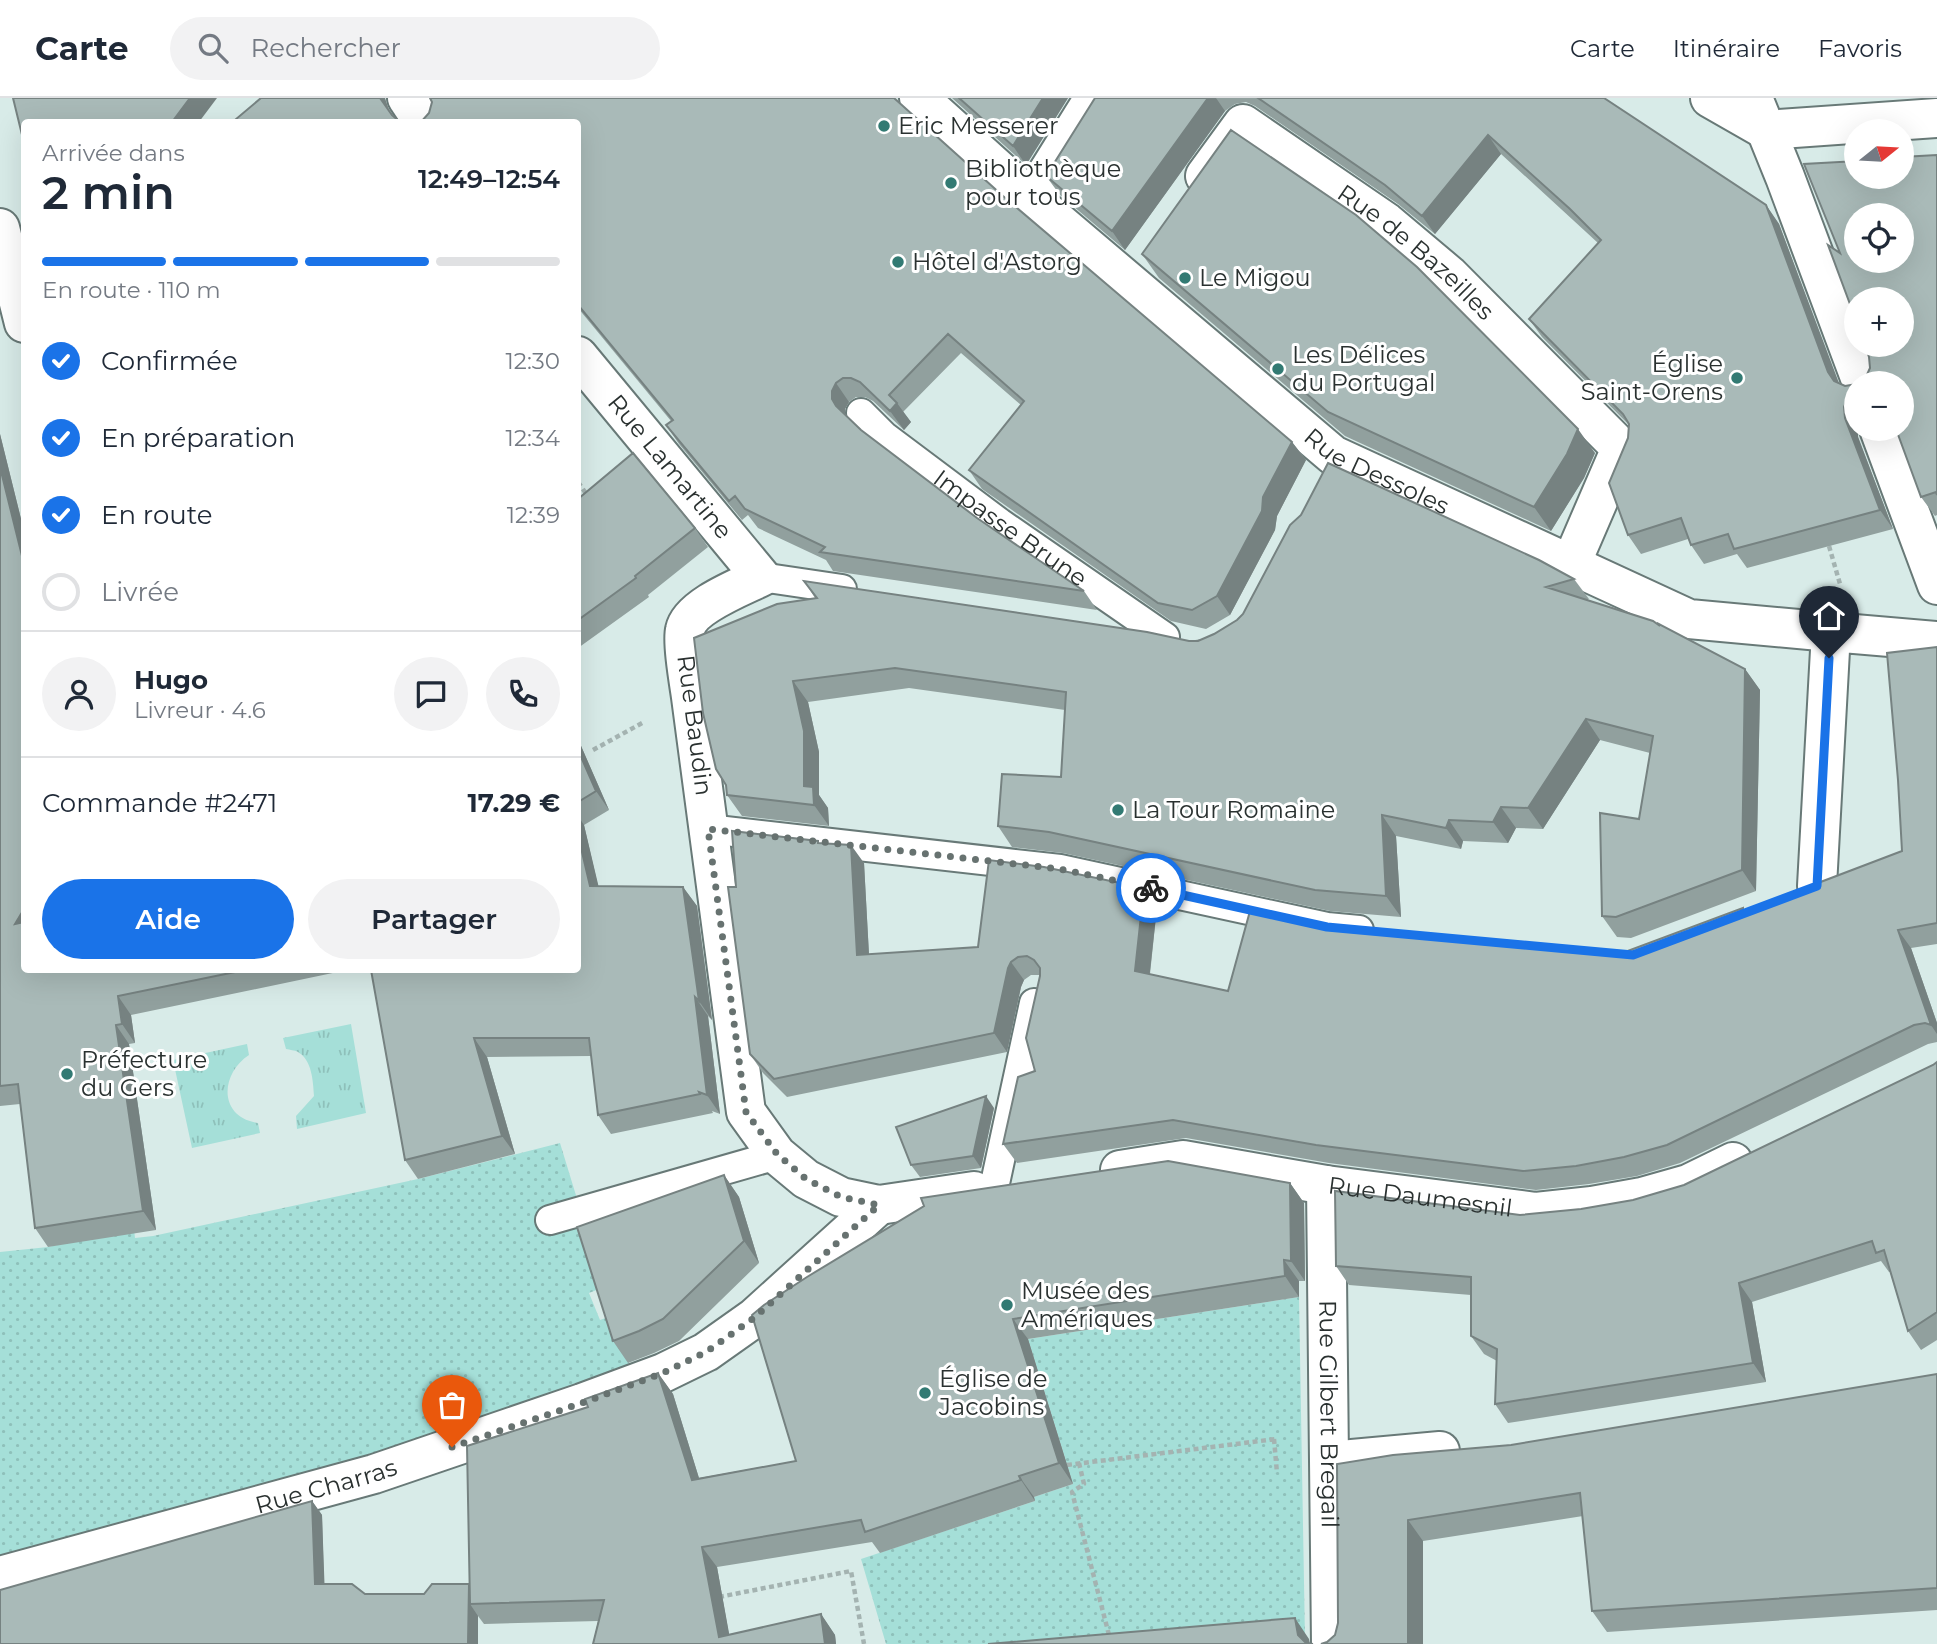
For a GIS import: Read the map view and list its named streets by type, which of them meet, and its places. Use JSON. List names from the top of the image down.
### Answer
{
  "streets": {
    "street": [
      "Rue de Bazeilles",
      "Rue Lamartine",
      "Rue Dessoles",
      "Rue Baudin",
      "Rue Daumesnil",
      "Rue Gilbert Bregail",
      "Rue Charras"
    ],
    "lane": ["Impasse Brune"]
  },
  "crossings": [
    ["Rue de Bazeilles", "Rue Dessoles"],
    ["Rue Lamartine", "Rue Baudin"],
    ["Rue Daumesnil", "Rue Gilbert Bregail"]
  ],
  "places": [
    "Eric Messerer",
    "Bibliothèque pour tous",
    "Hôtel d'Astorg",
    "Le Migou",
    "Les Délices du Portugal",
    "Église Saint-Orens",
    "La Tour Romaine",
    "Préfecture du Gers",
    "Musée des Amériques",
    "Église de Jacobins"
  ],
  "north": "right",
  "page": {
    "header": "Carte",
    "search": "Rechercher",
    "nav": ["Carte", "Itinéraire", "Favoris"],
    "map_buttons": ["+", "−"],
    "heading": ["2 min", "Arrivée dans", "12:49–12:54"],
    "panel": [
      "Hugo",
      "Livreur · 4.6",
      "Commande #2471",
      "17.29 €"
    ],
    "bar": "En route · 110 m",
    "list": [
      ["Confirmée", "12:30"],
      ["En préparation", "12:34"],
      ["En route", "12:39"],
      "Livrée"
    ],
    "buttons": ["Aide", "Partager"]
  }
}
